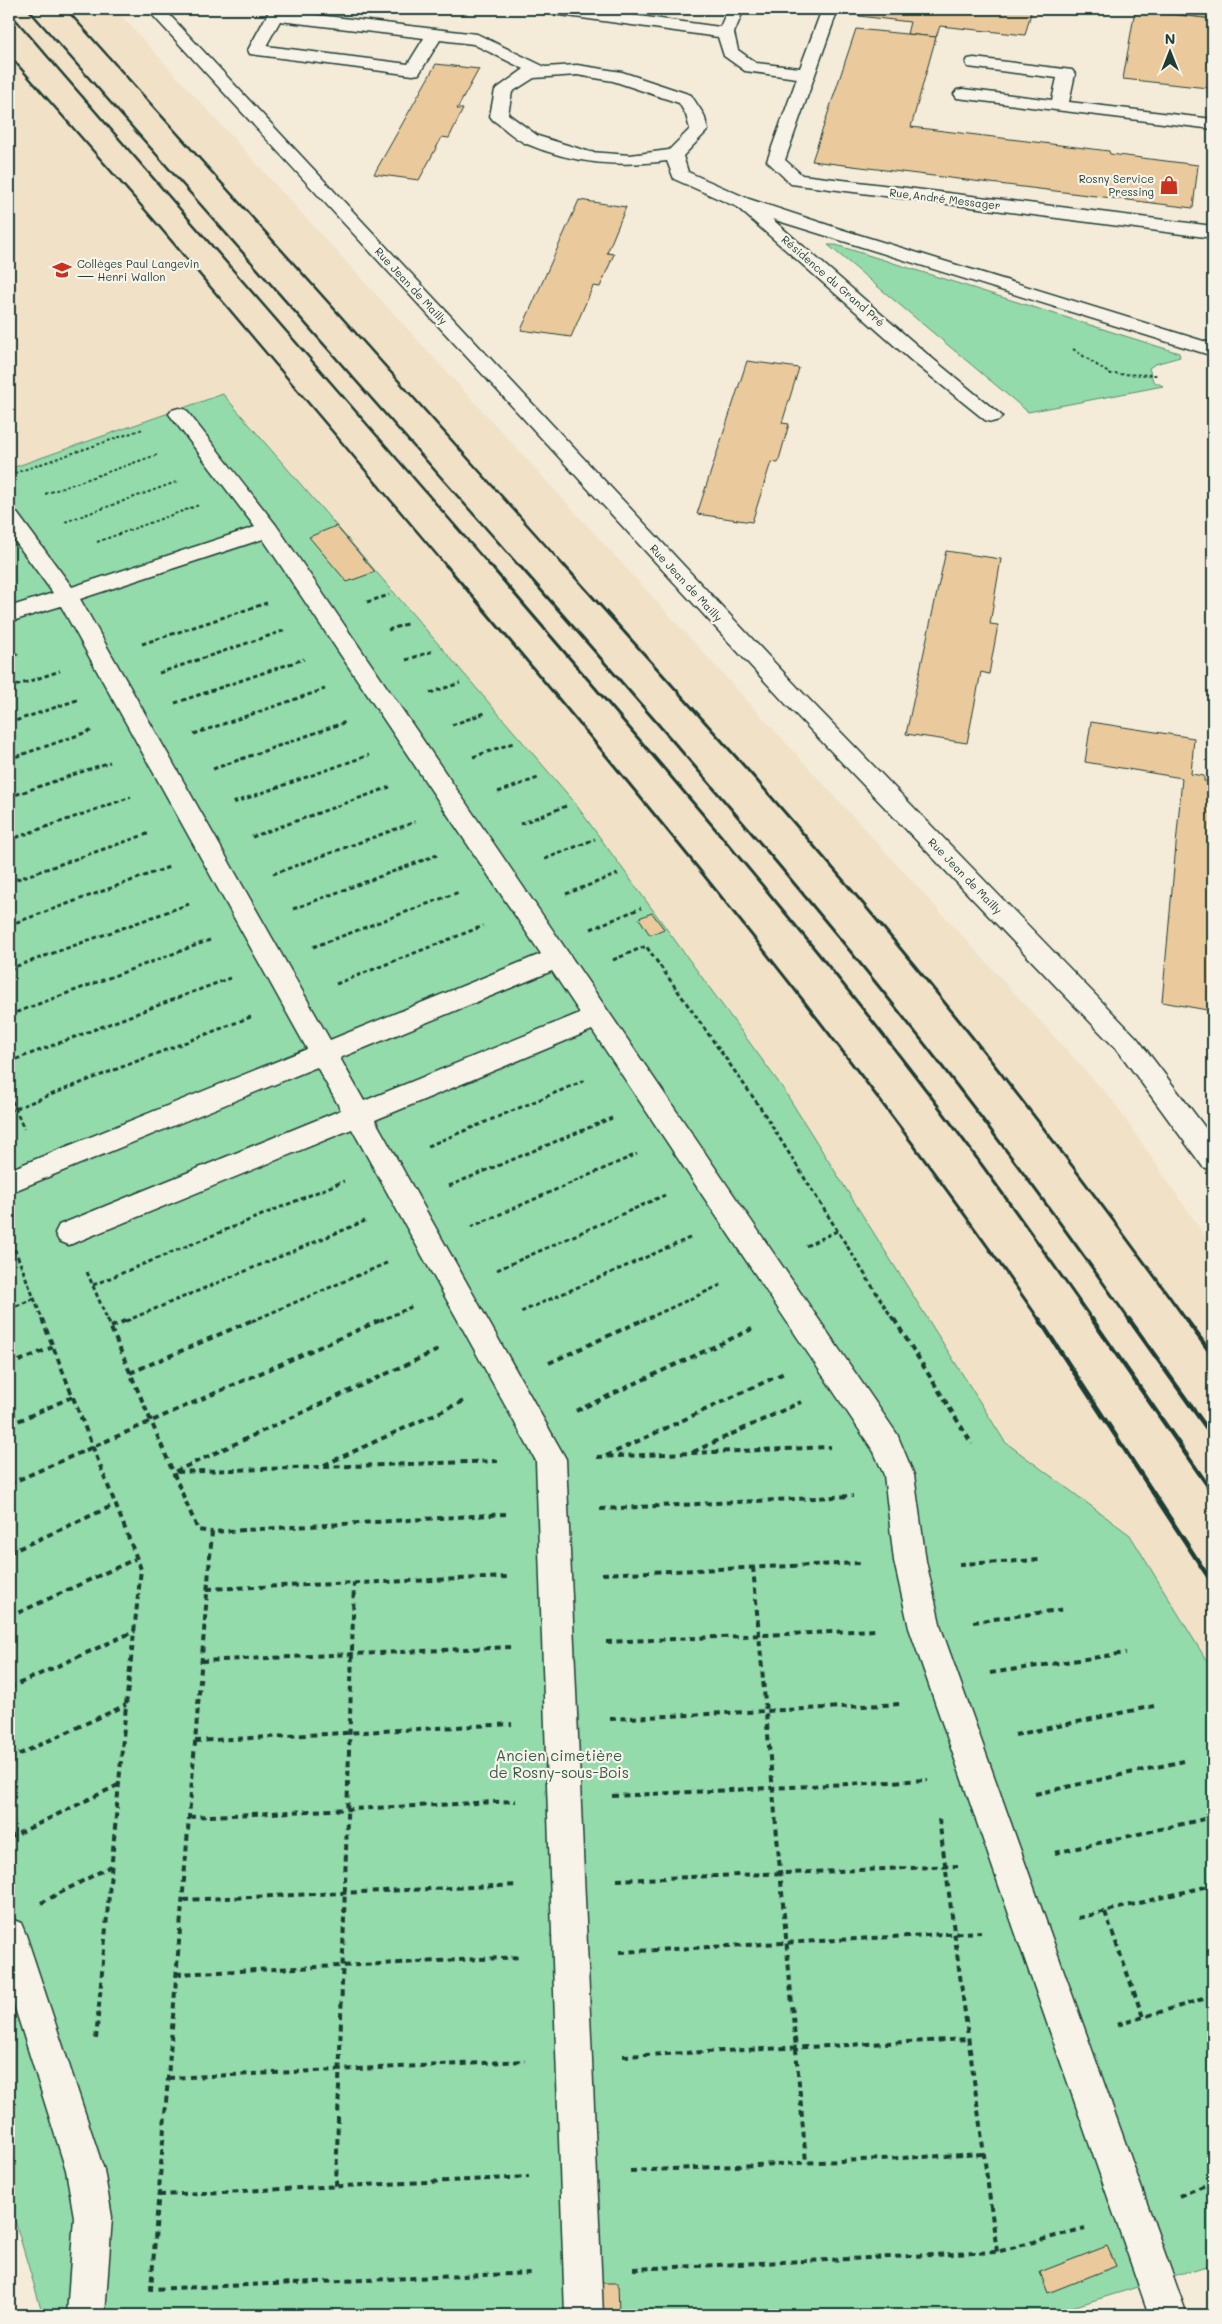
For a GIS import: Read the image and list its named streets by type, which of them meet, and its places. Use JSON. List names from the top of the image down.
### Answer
{
  "streets": {
    "street": ["Rue André Messager", "Résidence du Grand Pré", "Rue Jean de Mailly"]
  },
  "parks": ["Ancien cimetière de Rosny-sous-Bois"],
  "places": {
    "shop": ["Rosny Service Pressing"],
    "school or university": ["Collèges Paul Langevin — Henri Wallon"]
  },
  "north": "top"
}
